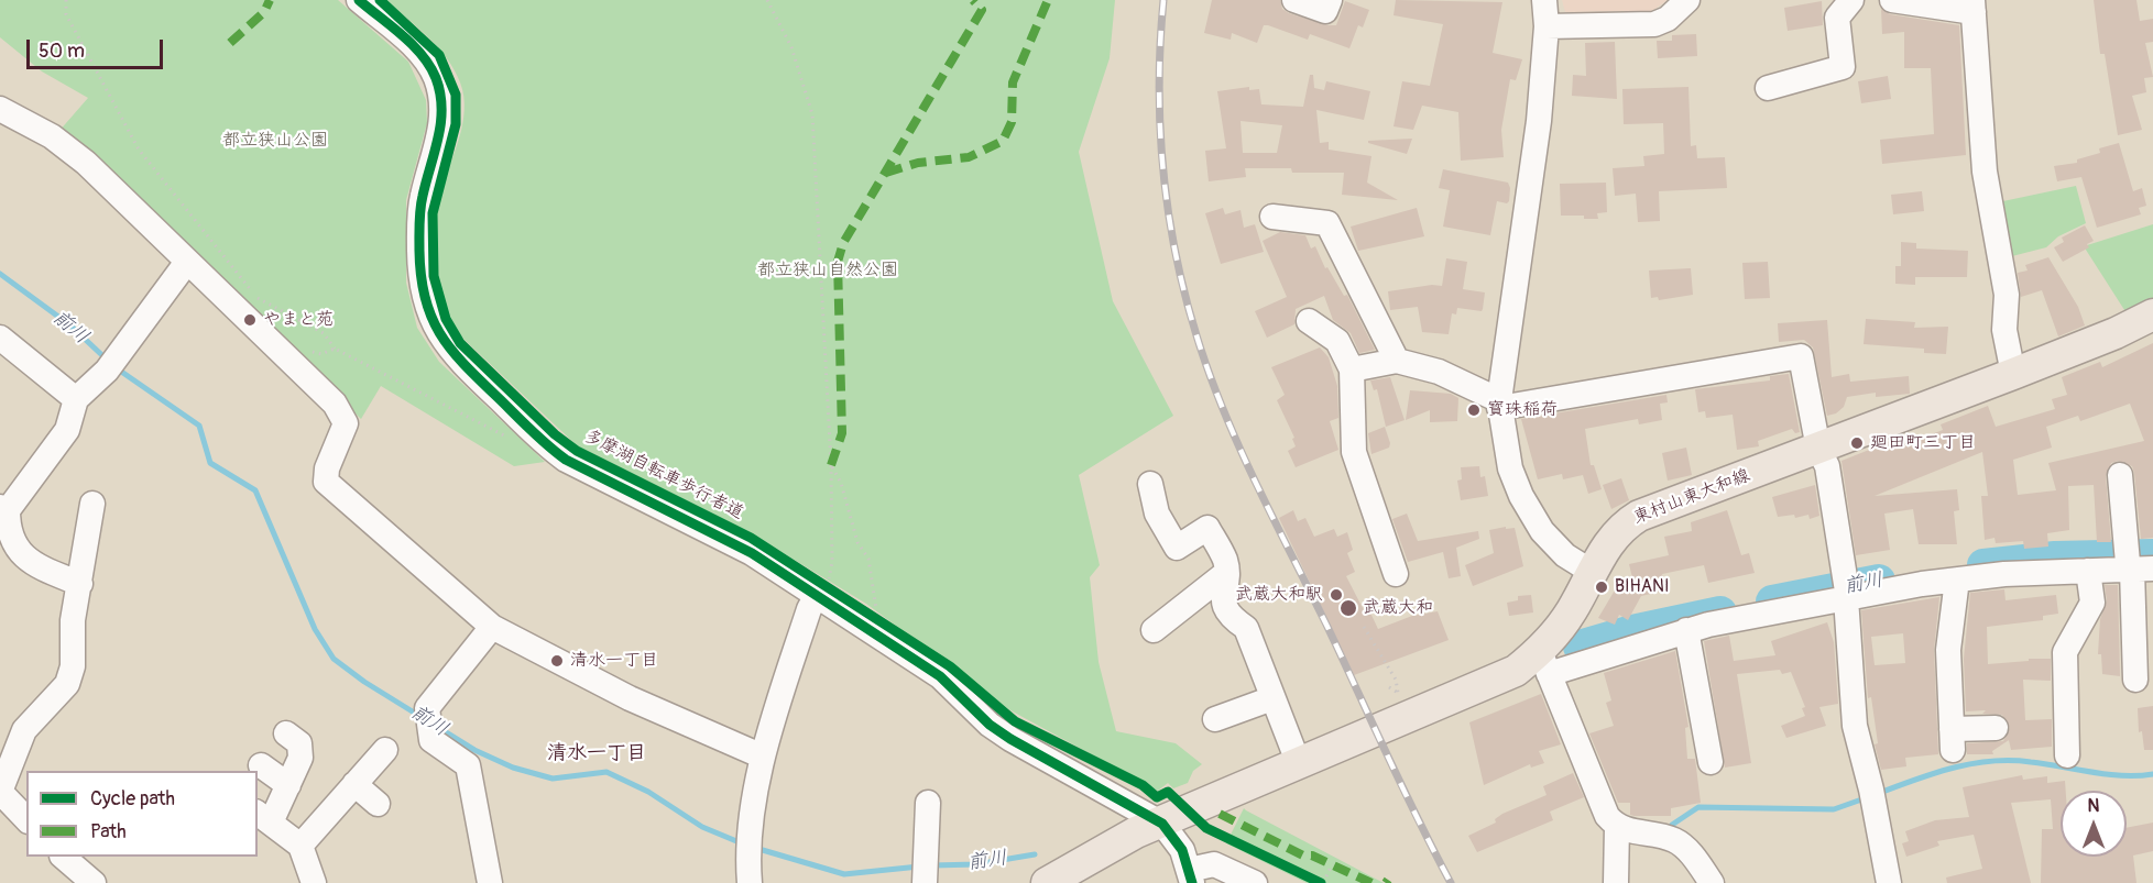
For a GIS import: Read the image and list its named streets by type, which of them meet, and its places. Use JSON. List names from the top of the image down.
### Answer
{
  "streets": {
    "main road": ["東村山東大和線"],
    "cycle path": ["多摩湖自転車歩行者道"]
  },
  "districts": ["清水一丁目"],
  "water": ["前川"],
  "parks": ["都立狭山公園", "都立狭山自然公園"],
  "places": [
    "やまと苑",
    "寳珠稲荷",
    "廻田町三丁目",
    "BIHANI",
    "武蔵大和駅",
    "武蔵大和",
    "清水一丁目"
  ],
  "legend": ["Cycle path", "Path"],
  "scale_bar": "50 m",
  "north": "top"
}
